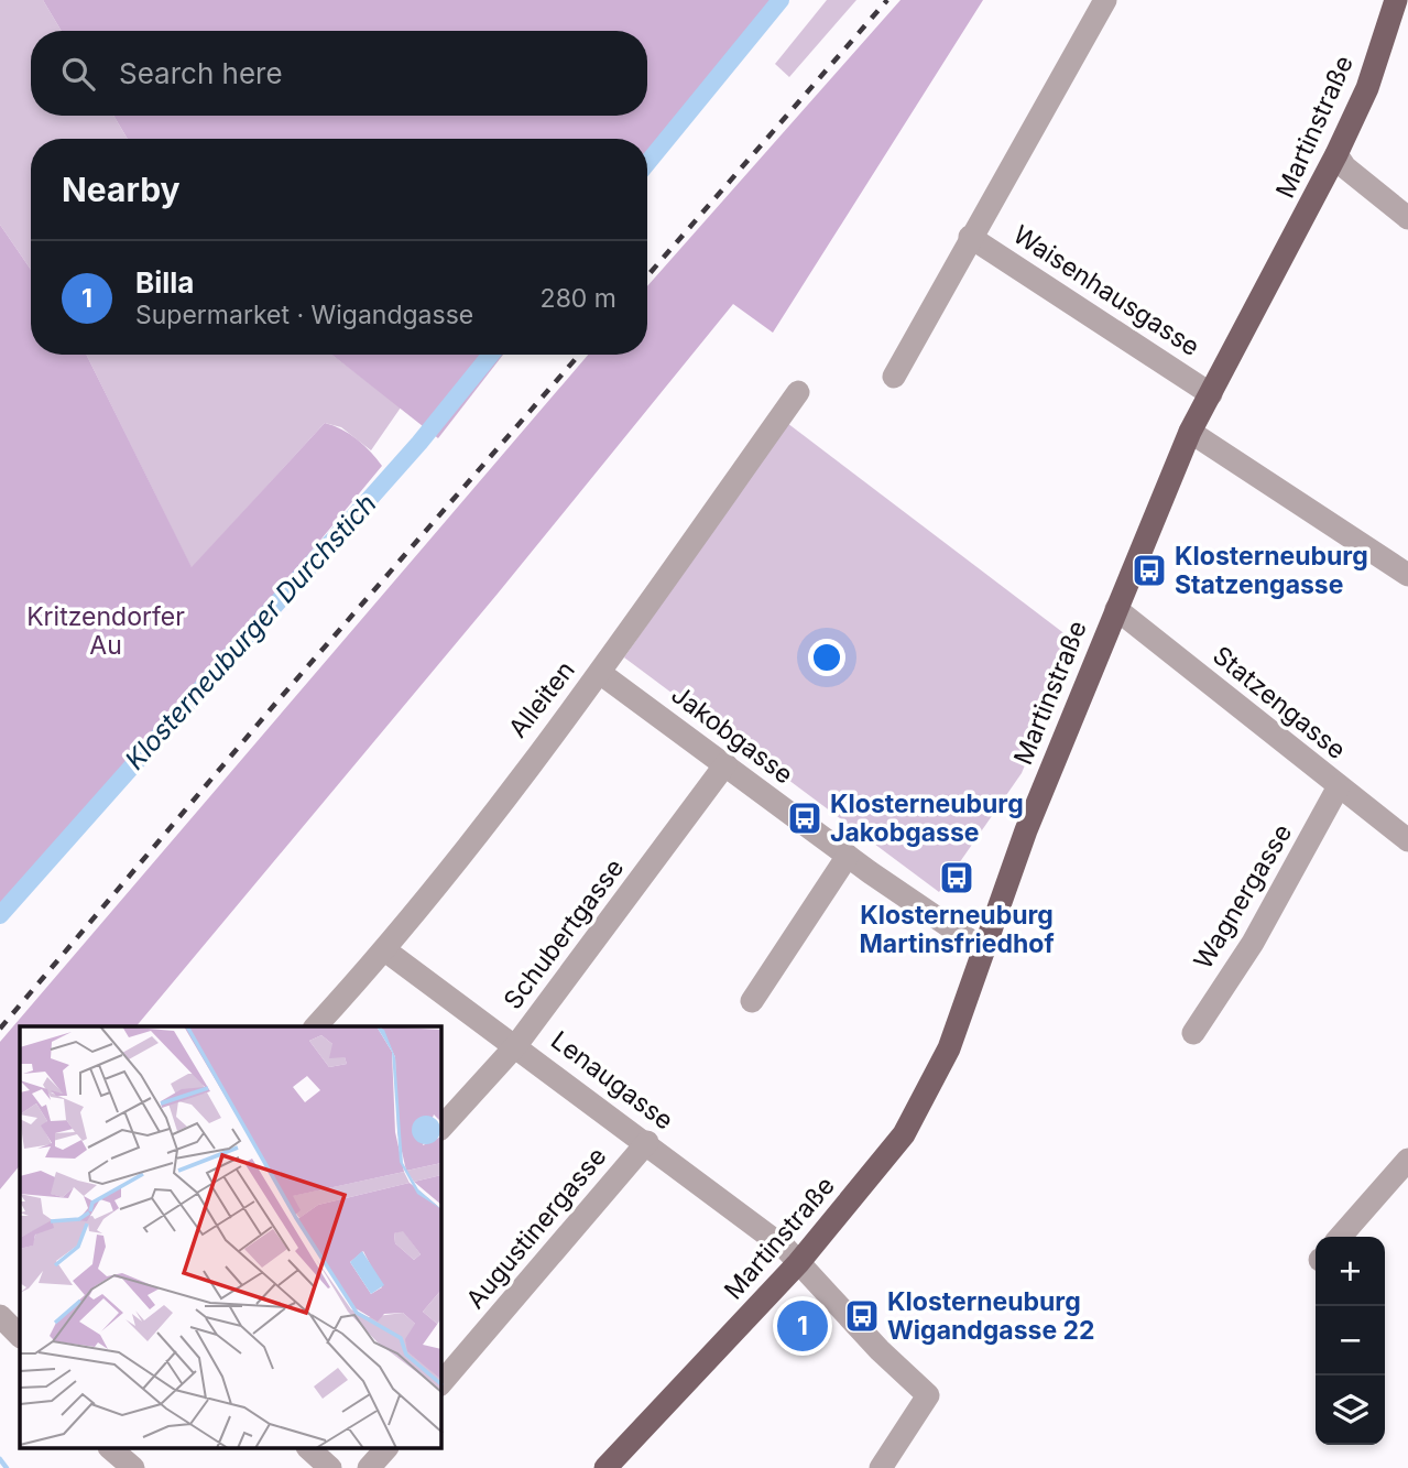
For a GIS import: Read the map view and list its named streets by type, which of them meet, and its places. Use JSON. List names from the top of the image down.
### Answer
{
  "streets": {
    "main road": ["Martinstraße"],
    "street": [
      "Waisenhausgasse",
      "Alleiten",
      "Statzengasse",
      "Jakobgasse",
      "Wagnergasse",
      "Schubertgasse",
      "Lenaugasse",
      "Augustinergasse"
    ]
  },
  "crossings": [
    ["Martinstraße", "Waisenhausgasse"],
    ["Martinstraße", "Statzengasse"],
    ["Martinstraße", "Jakobgasse"],
    ["Martinstraße", "Lenaugasse"],
    ["Alleiten", "Jakobgasse"],
    ["Alleiten", "Lenaugasse"],
    ["Statzengasse", "Wagnergasse"],
    ["Jakobgasse", "Schubertgasse"],
    ["Schubertgasse", "Lenaugasse"],
    ["Lenaugasse", "Augustinergasse"]
  ],
  "water": ["Klosterneuburger Durchstich"],
  "parks": ["Kritzendorfer Au"],
  "places": {
    "bus stop": [
      "Klosterneuburg Statzengasse",
      "Klosterneuburg Jakobgasse",
      "Klosterneuburg Martinsfriedhof",
      "Klosterneuburg Wigandgasse 22"
    ]
  },
  "page": {
    "search": "Search here",
    "heading": "Nearby",
    "list": [
      {
        "mark": "1",
        "name": "Billa",
        "note": "Supermarket · Wigandgasse",
        "value": "280 m"
      }
    ],
    "map_buttons": ["+", "−"],
    "pins": "1"
  }
}
